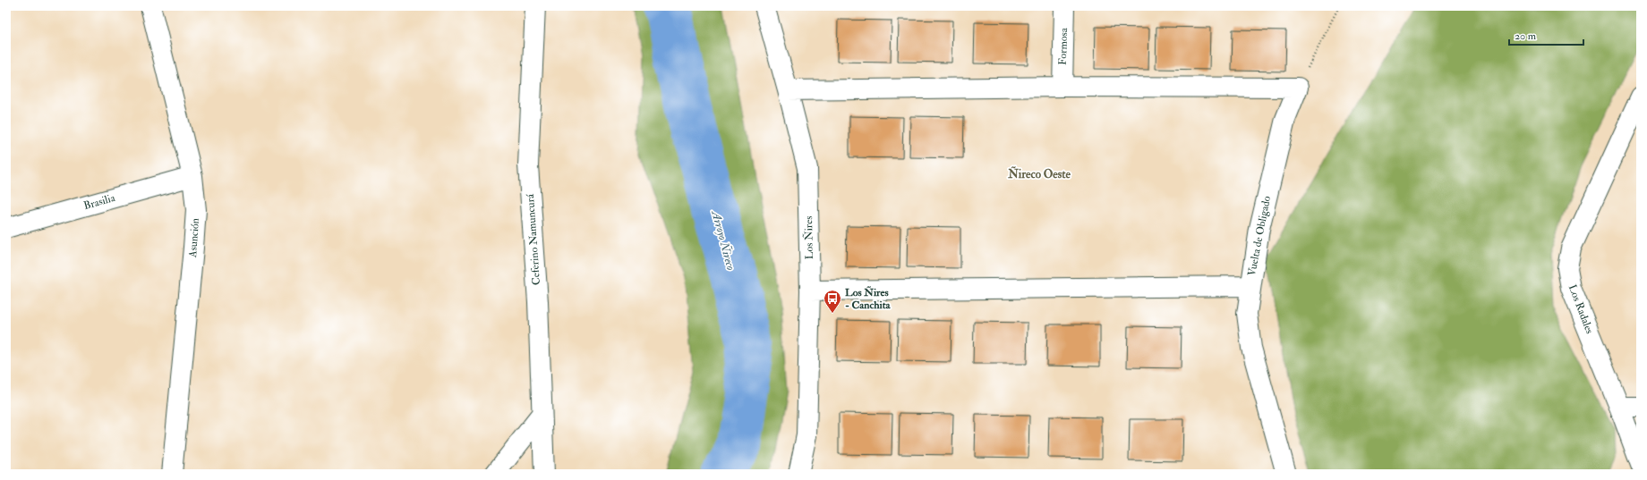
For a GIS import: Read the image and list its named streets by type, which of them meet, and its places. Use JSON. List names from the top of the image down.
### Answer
{
  "streets": {
    "street": [
      "Formosa",
      "Brasilia",
      "Vuelta de Obligado",
      "Asunción",
      "Los Ñires",
      "Ceferino Namuncurá",
      "Los Radales"
    ]
  },
  "crossings": [
    ["Brasilia", "Asunción"]
  ],
  "districts": ["Ñireco Oeste"],
  "water": ["Arroyo Ñireco"],
  "places": {
    "bus stop": ["Los Ñires - Canchita"]
  },
  "scale_bar": "20 m"
}
